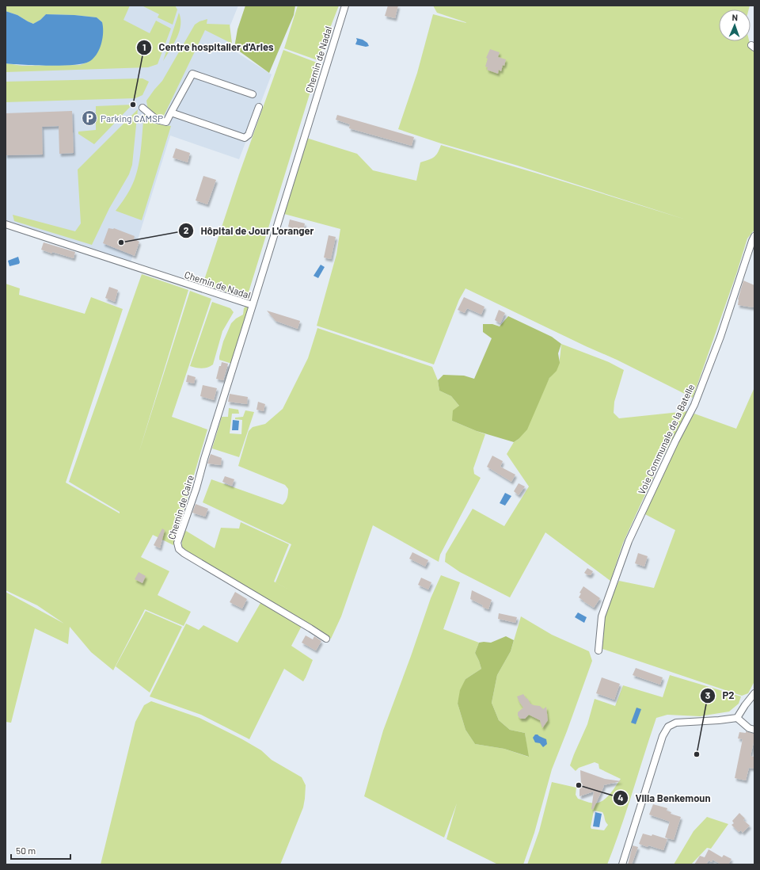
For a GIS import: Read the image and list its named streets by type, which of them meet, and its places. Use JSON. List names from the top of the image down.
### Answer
{
  "streets": {
    "street": ["Chemin de Nadal", "Voie Communale de la Batelle", "Chemin de Caire"]
  },
  "crossings": [
    ["Chemin de Nadal", "Chemin de Caire"]
  ],
  "places": {
    "other": [
      "Centre hospitalier d'Arles",
      "Hôpital de Jour L'oranger",
      "P2",
      "Villa Benkemoun"
    ],
    "parking": ["Parking CAMSP"]
  },
  "scale_bar": "50 m",
  "north": "top"
}
